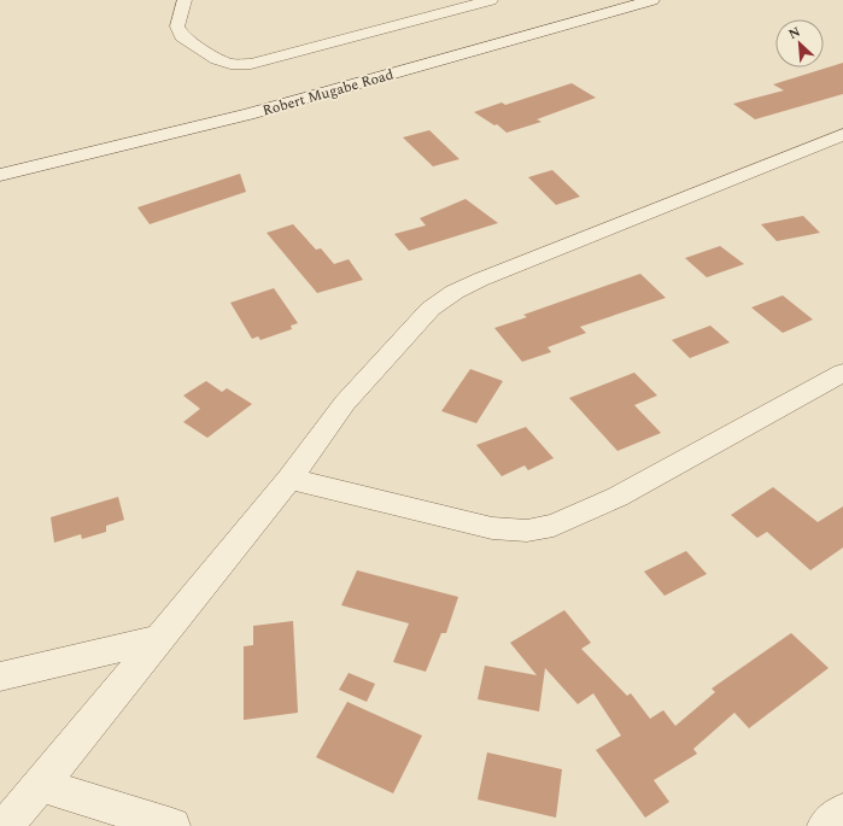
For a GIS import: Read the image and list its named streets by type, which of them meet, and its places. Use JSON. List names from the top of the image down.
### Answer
{
  "streets": {
    "main road": ["Robert Mugabe Road"]
  },
  "north": "top left"
}
